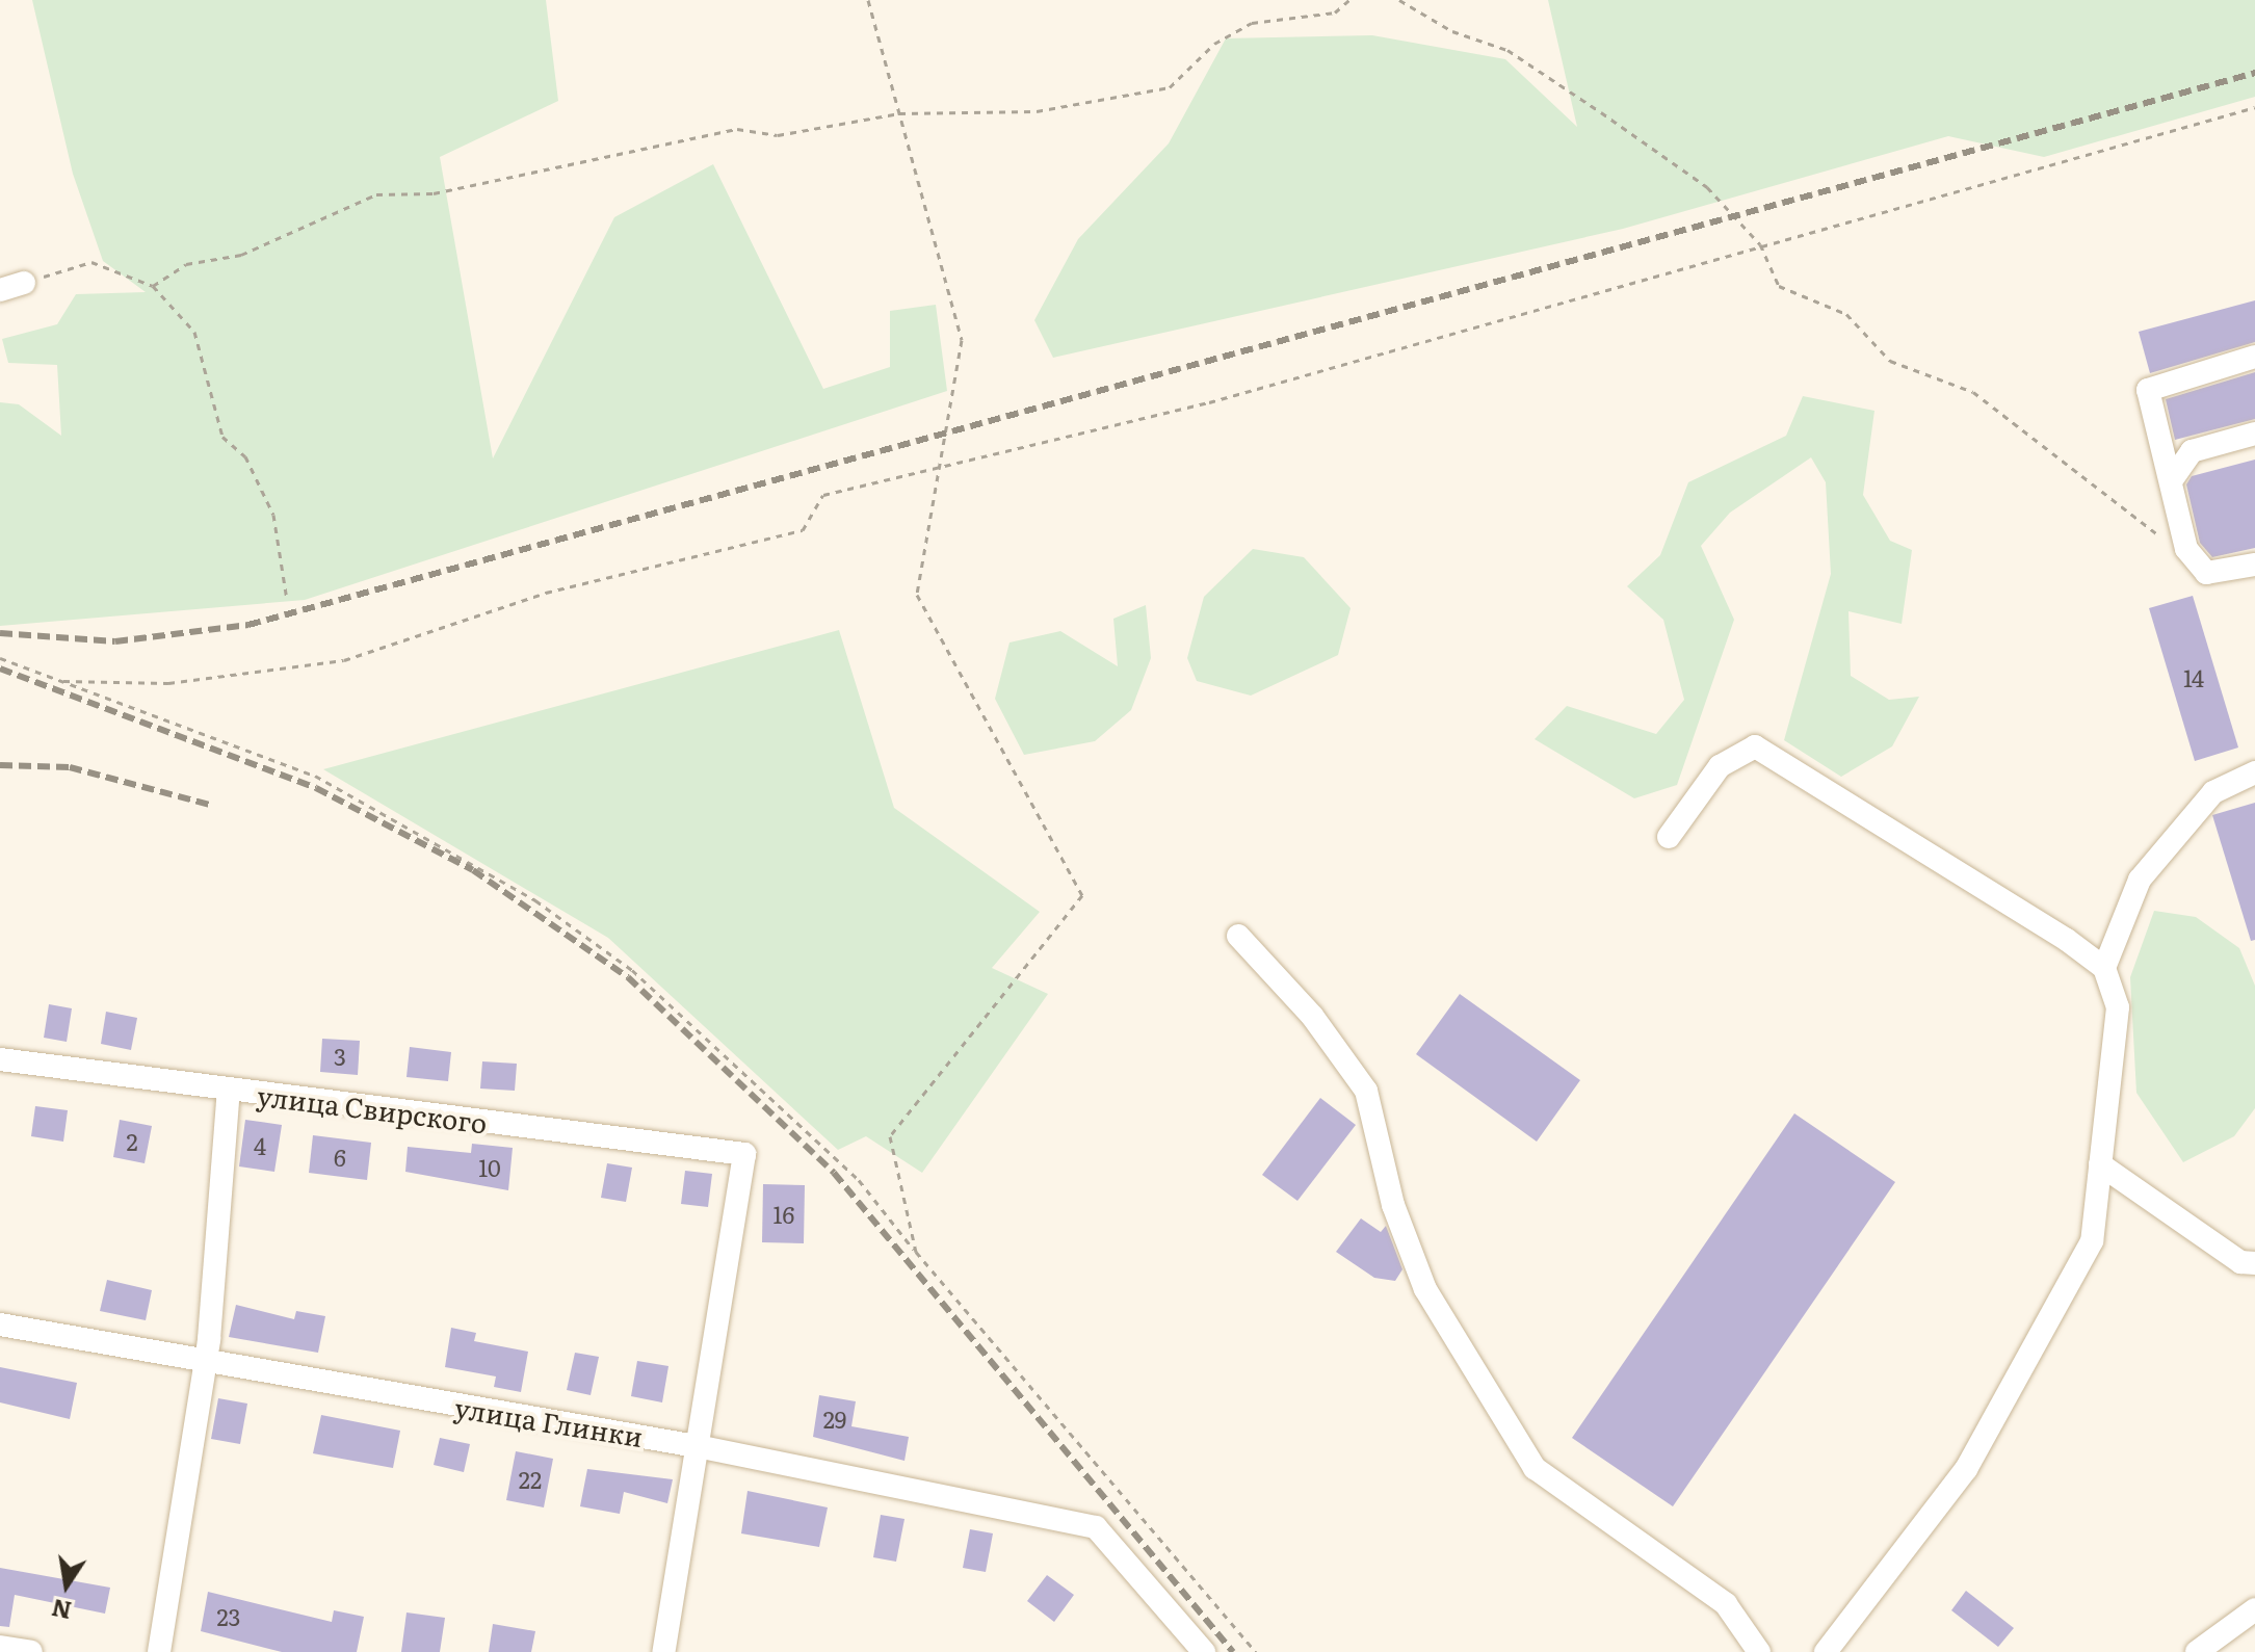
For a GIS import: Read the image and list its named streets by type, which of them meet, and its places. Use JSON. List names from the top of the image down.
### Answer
{
  "streets": {
    "street": ["улица Свирского", "улица Глинки"]
  },
  "crossings": [
    ["улица Свирского", "улица Глинки"]
  ],
  "house_numbers": [
    "14",
    "3",
    "2",
    "4",
    "6",
    "10",
    "16",
    "29",
    "22",
    "23"
  ],
  "north": "bottom"
}
